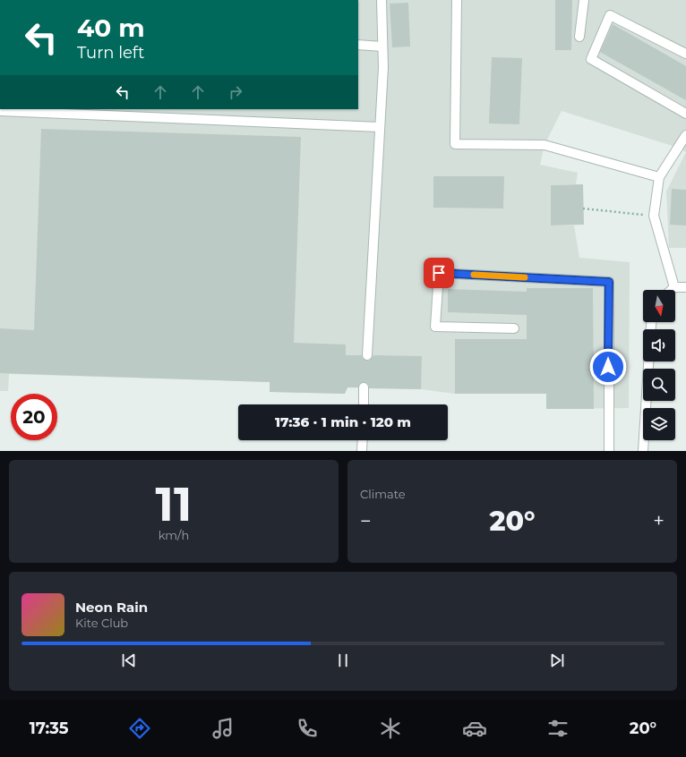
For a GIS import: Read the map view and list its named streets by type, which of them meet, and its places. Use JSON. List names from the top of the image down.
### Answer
{
  "north": "bottom",
  "page": {
    "turn": ["40 m", "Turn left"],
    "limit": "20",
    "trip": "17:36 · 1 min · 120 m",
    "tile": [
      ["11", "km/h"],
      "Climate"
    ],
    "heat": ["−", "20°", "+"],
    "song": ["Neon Rain", "Kite Club"],
    "tabs": ["17:35", "20°"]
  }
}
